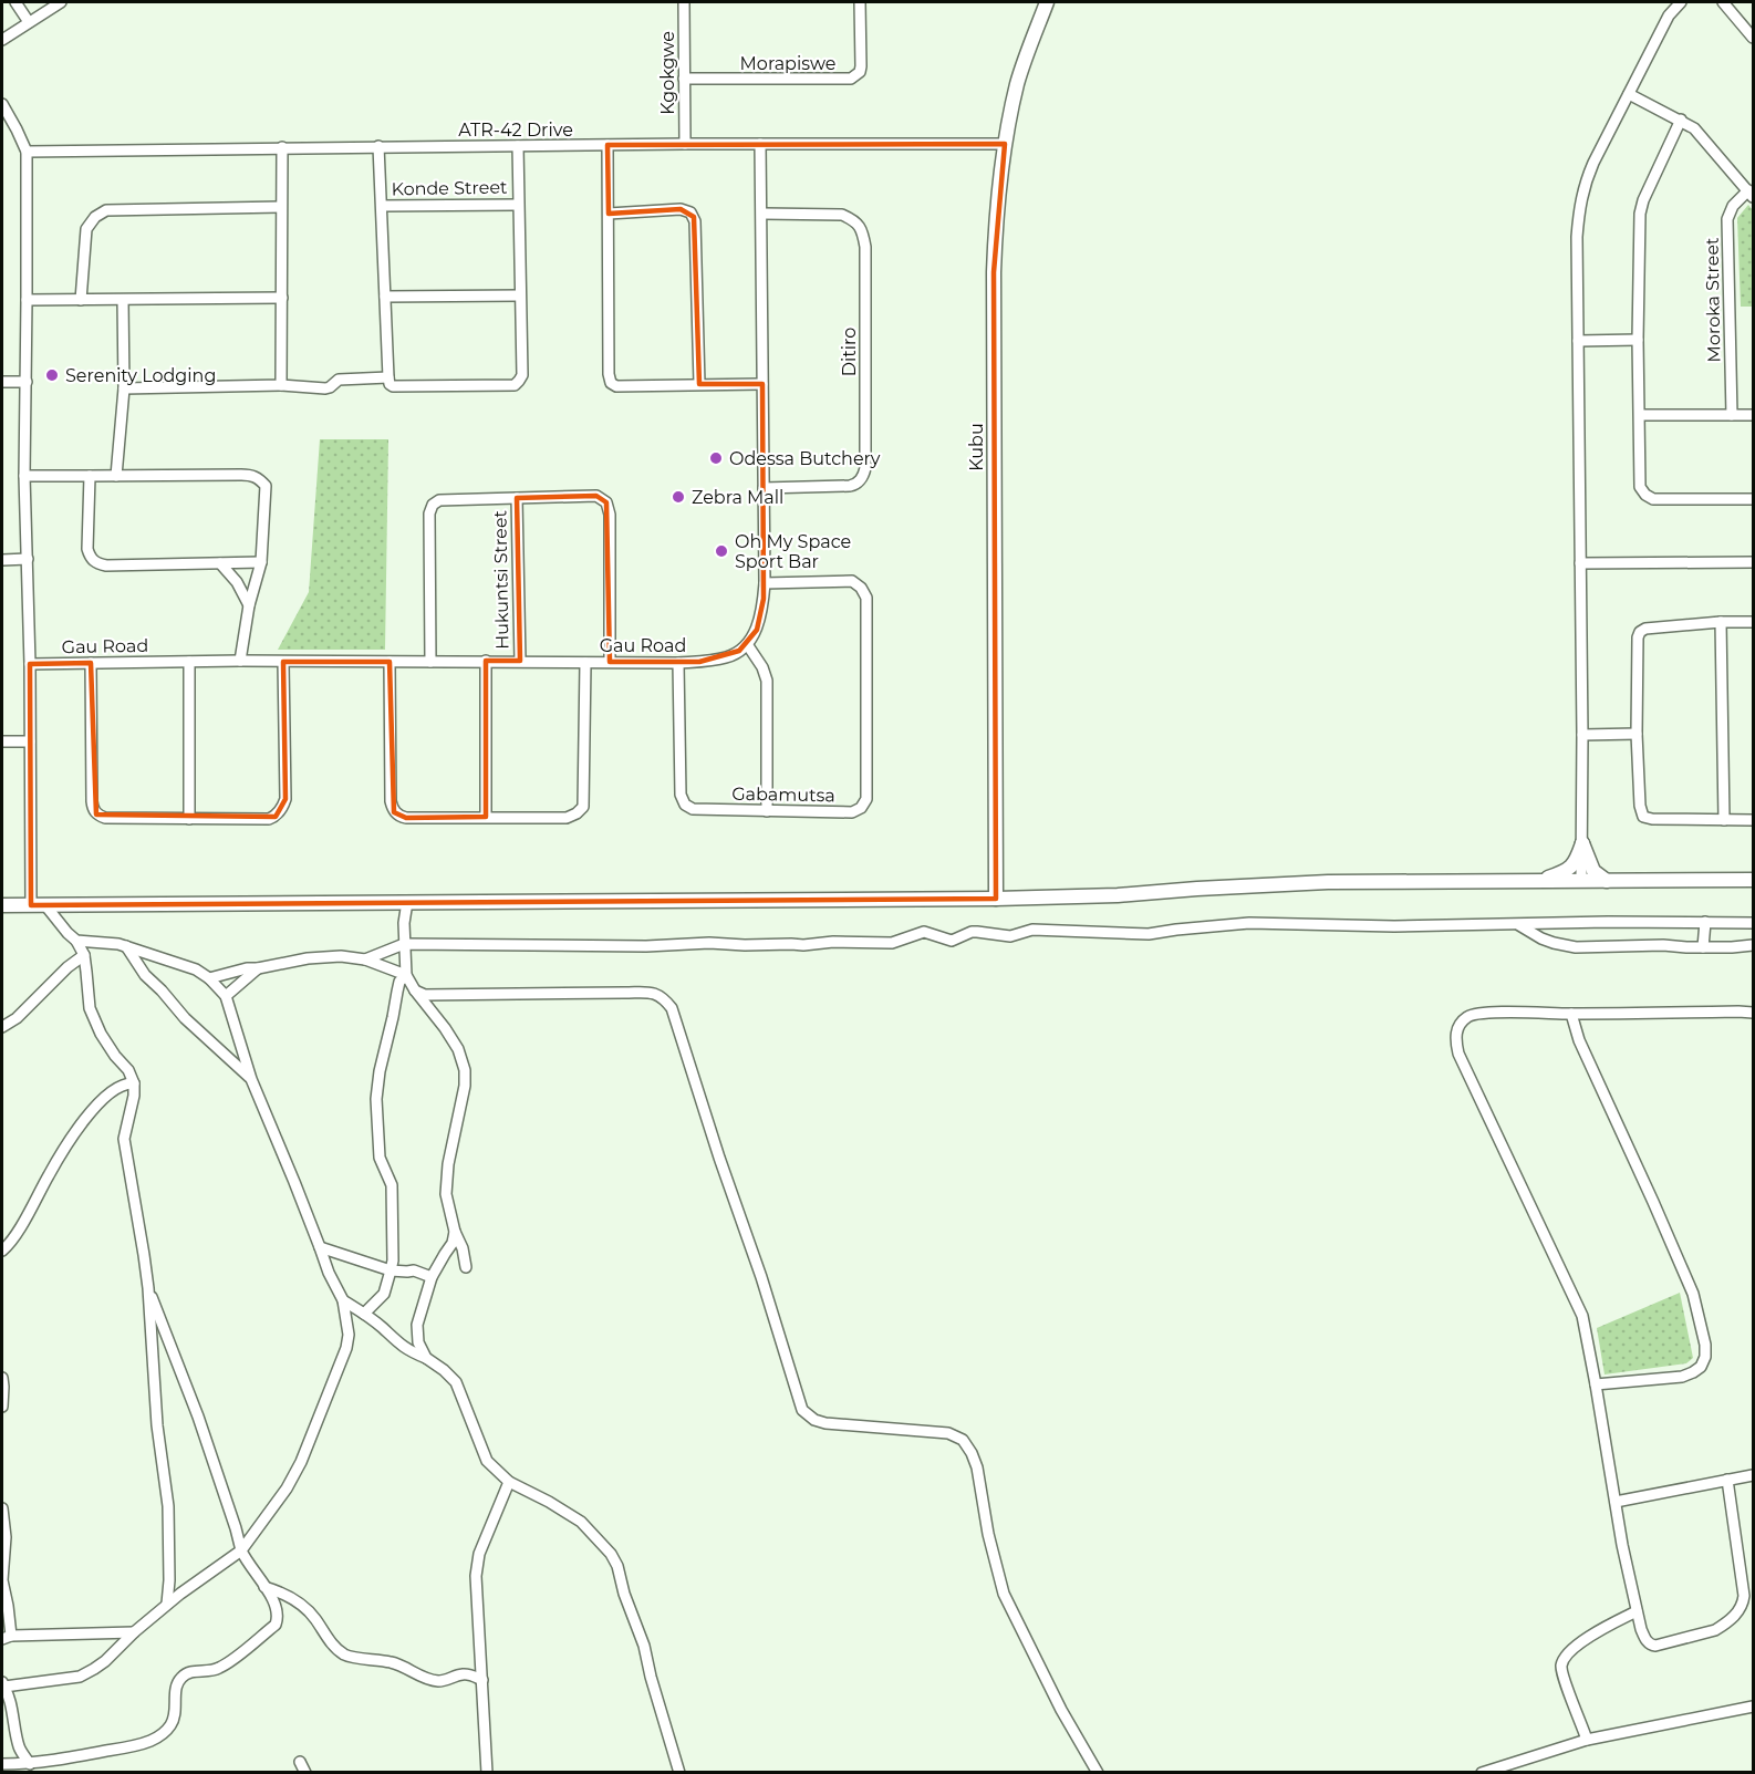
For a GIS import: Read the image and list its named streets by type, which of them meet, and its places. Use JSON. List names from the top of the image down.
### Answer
{
  "streets": {
    "main road": ["Kubu"],
    "street": [
      "Morapiswe",
      "Kgokgwe",
      "ATR-42 Drive",
      "Konde Street",
      "Moroka Street",
      "Ditiro",
      "Hukuntsi Street",
      "Gau Road",
      "Gabamutsa"
    ]
  },
  "crossings": [
    ["Morapiswe", "Kgokgwe"],
    ["Kgokgwe", "ATR-42 Drive"],
    ["ATR-42 Drive", "Kubu"],
    ["Hukuntsi Street", "Gau Road"],
    ["Gau Road", "Gabamutsa"]
  ],
  "places": [
    "Serenity Lodging",
    "Odessa Butchery",
    "Zebra Mall",
    "Oh My Space Sport Bar"
  ]
}
